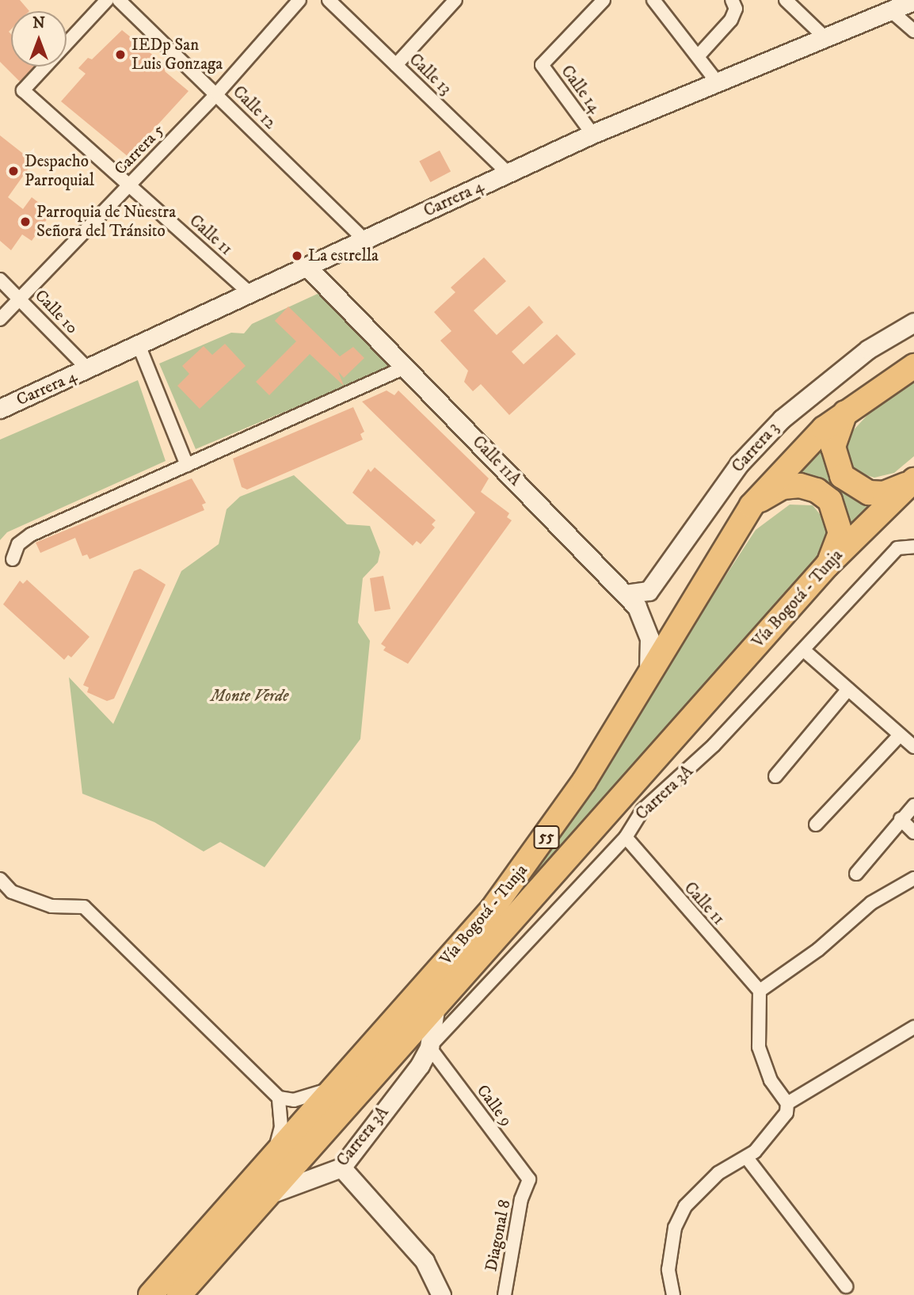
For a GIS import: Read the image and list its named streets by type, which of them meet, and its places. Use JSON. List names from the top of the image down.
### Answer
{
  "streets": {
    "highway": ["Vía Bogotá - Tunja", "55"],
    "street": [
      "Calle 13",
      "Calle 14",
      "Calle 12",
      "Carrera 5",
      "Carrera 4",
      "Calle 11",
      "Calle 10",
      "Carrera 3",
      "Calle 11A",
      "Carrera 3A",
      "Calle 9",
      "Diagonal 8"
    ]
  },
  "crossings": [
    ["Calle 13", "Carrera 4"],
    ["Calle 14", "Carrera 4"],
    ["Calle 12", "Carrera 5"],
    ["Calle 12", "Carrera 4"],
    ["Carrera 5", "Calle 11"],
    ["Carrera 5", "Calle 10"],
    ["Carrera 4", "Calle 11"],
    ["Carrera 4", "Calle 10"],
    ["Carrera 4", "Calle 11A"],
    ["Calle 11", "Carrera 3A"],
    ["Carrera 3", "Calle 11A"],
    ["Calle 11A", "Vía Bogotá - Tunja"],
    ["Vía Bogotá - Tunja", "Carrera 3A"],
    ["Carrera 3A", "Calle 9"],
    ["Calle 9", "Diagonal 8"]
  ],
  "parks": ["Monte Verde"],
  "places": [
    "IEDp San Luis Gonzaga",
    "Despacho Parroquial",
    "Parroquia de Nuestra Señora del Tránsito",
    "La estrella"
  ],
  "north": "top"
}
